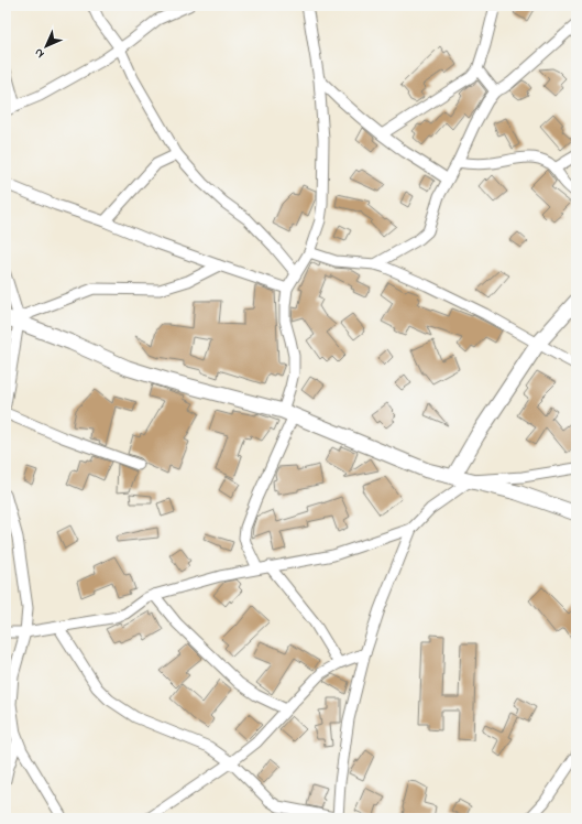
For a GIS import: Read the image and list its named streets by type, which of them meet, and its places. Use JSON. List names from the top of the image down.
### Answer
{
  "north": "bottom left"
}
